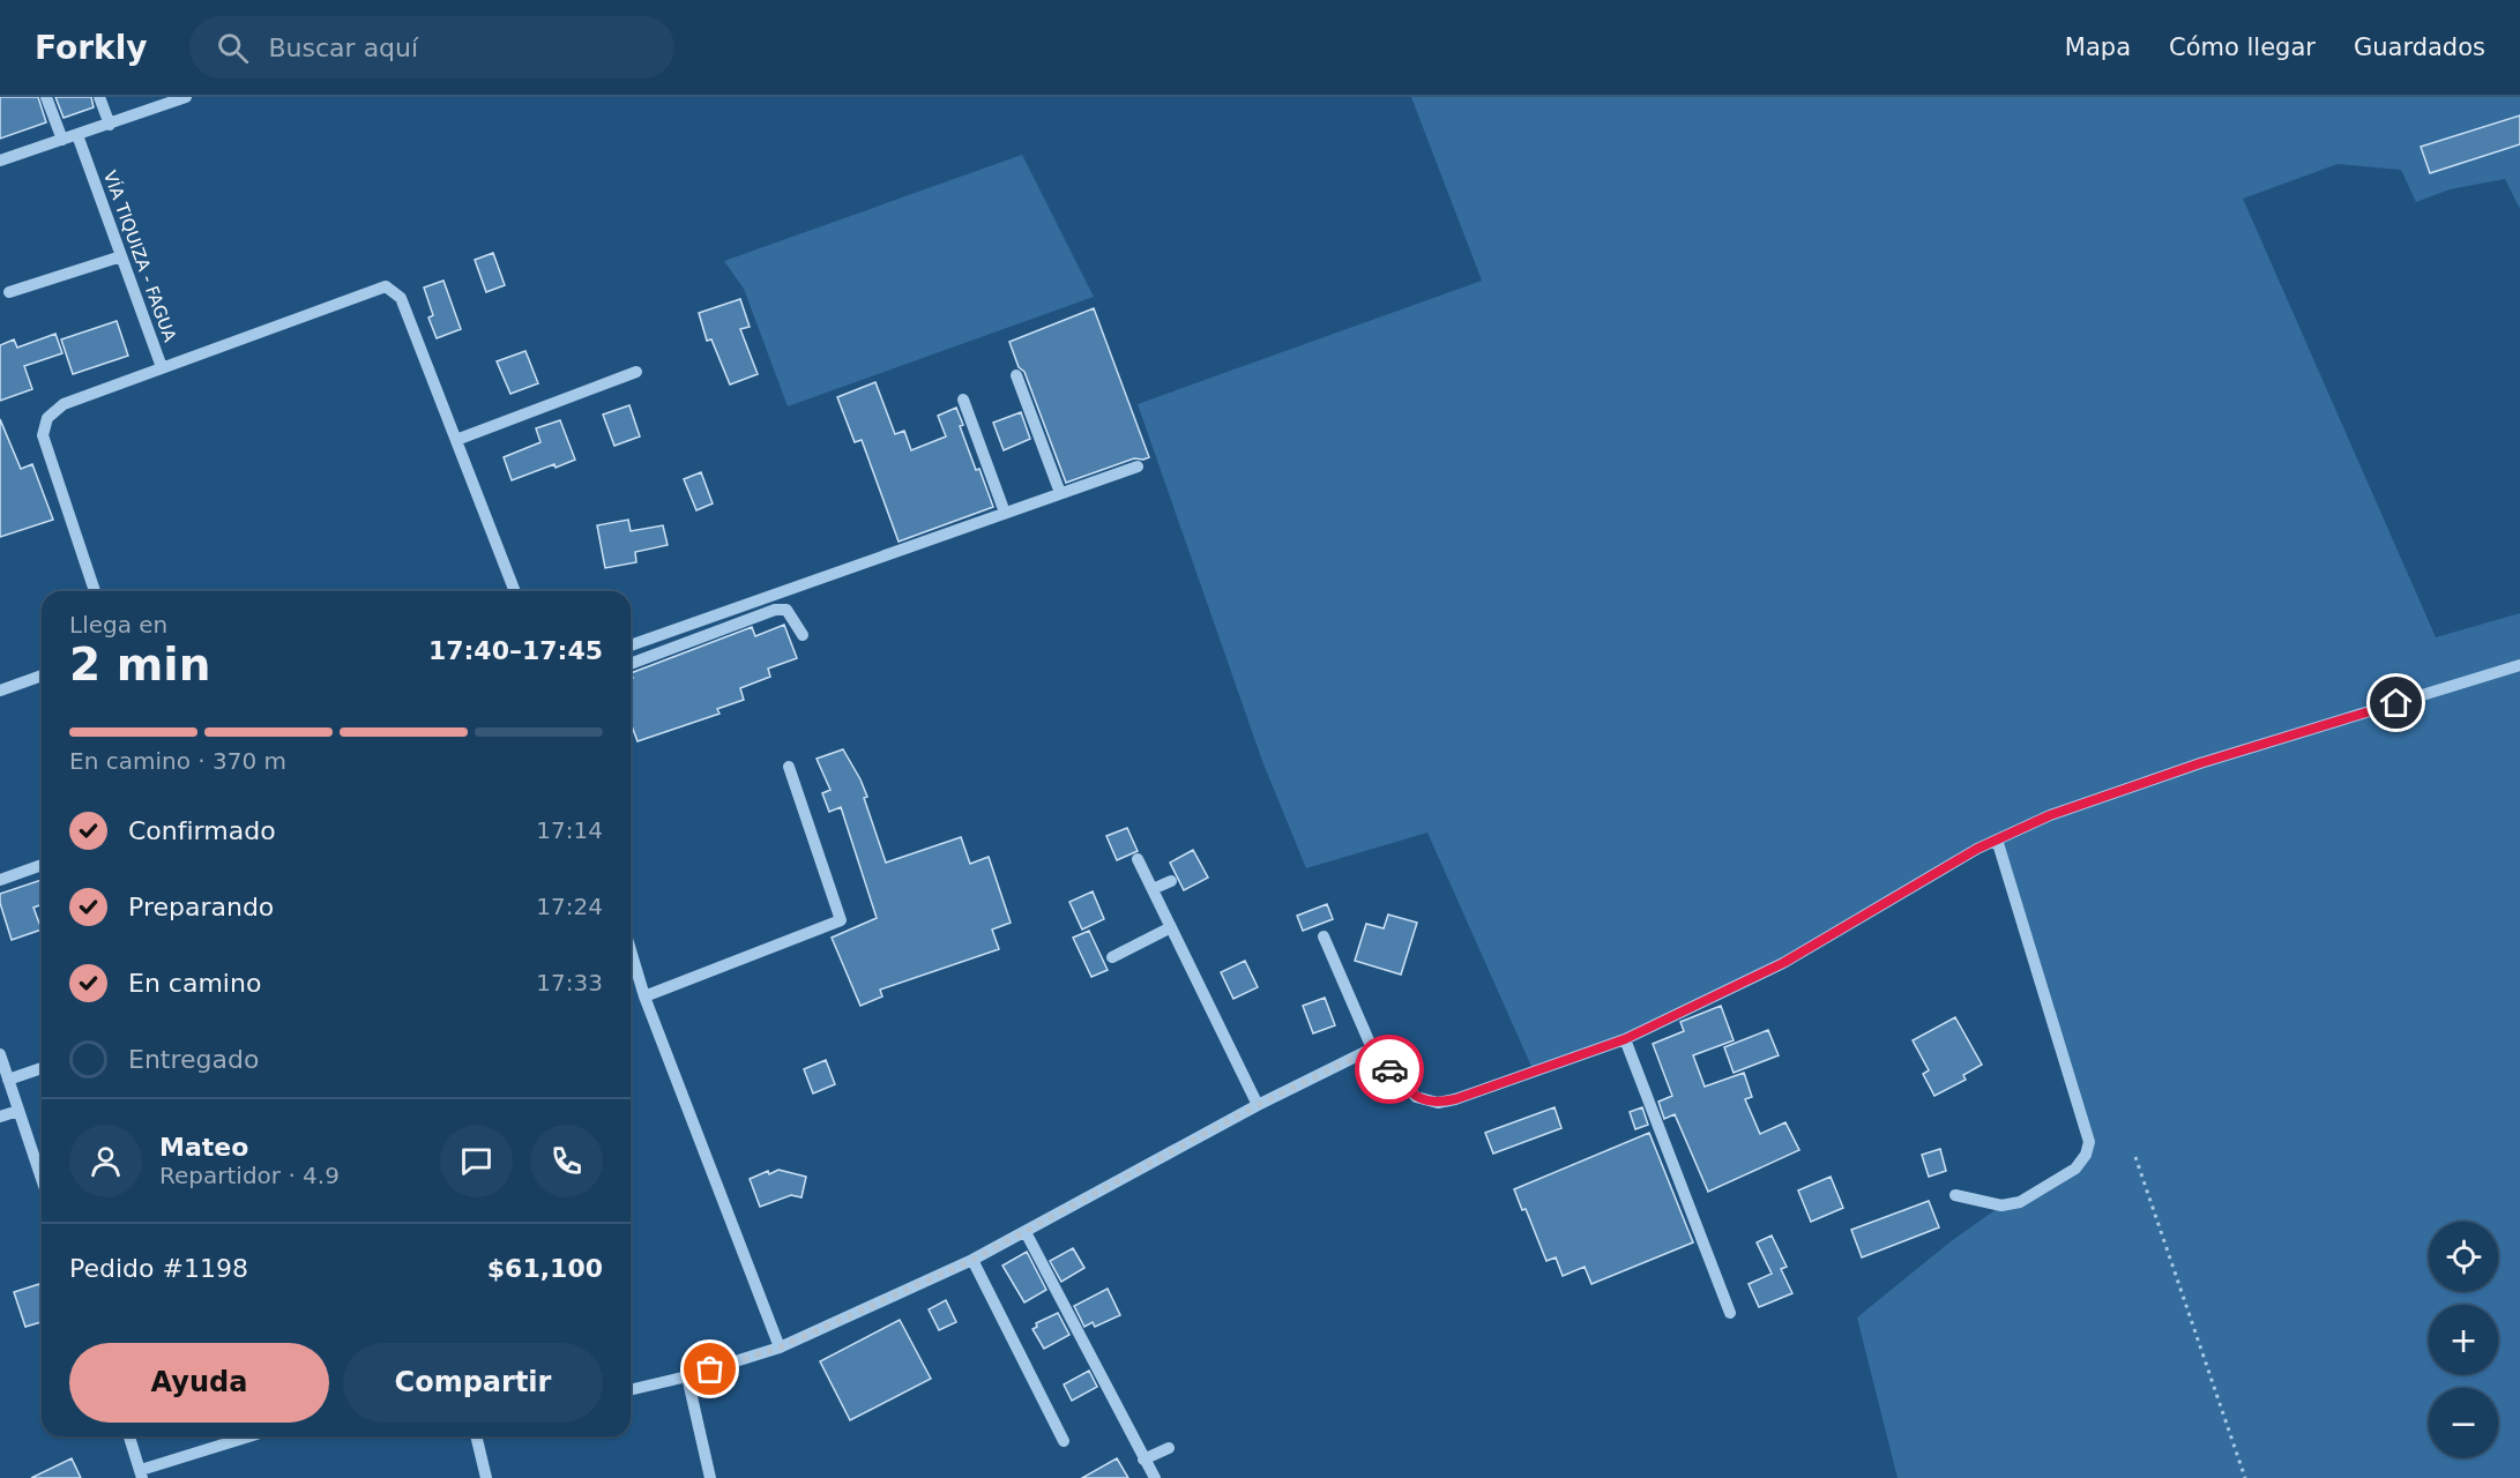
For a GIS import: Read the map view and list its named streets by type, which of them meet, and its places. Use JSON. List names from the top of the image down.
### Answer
{
  "streets": {
    "street": ["VÍA TIQUIZA - FAGUA"]
  },
  "page": {
    "header": "Forkly",
    "search": "Buscar aquí",
    "nav": ["Mapa", "Cómo llegar", "Guardados"],
    "heading": ["2 min", "Llega en", "17:40–17:45"],
    "panel": [
      "Mateo",
      "Repartidor · 4.9",
      "Pedido #1198",
      "$61,100"
    ],
    "bar": "En camino · 370 m",
    "list": [
      ["Confirmado", "17:14"],
      ["Preparando", "17:24"],
      ["En camino", "17:33"],
      "Entregado"
    ],
    "map_buttons": ["+", "−"],
    "buttons": ["Ayuda", "Compartir"]
  }
}
